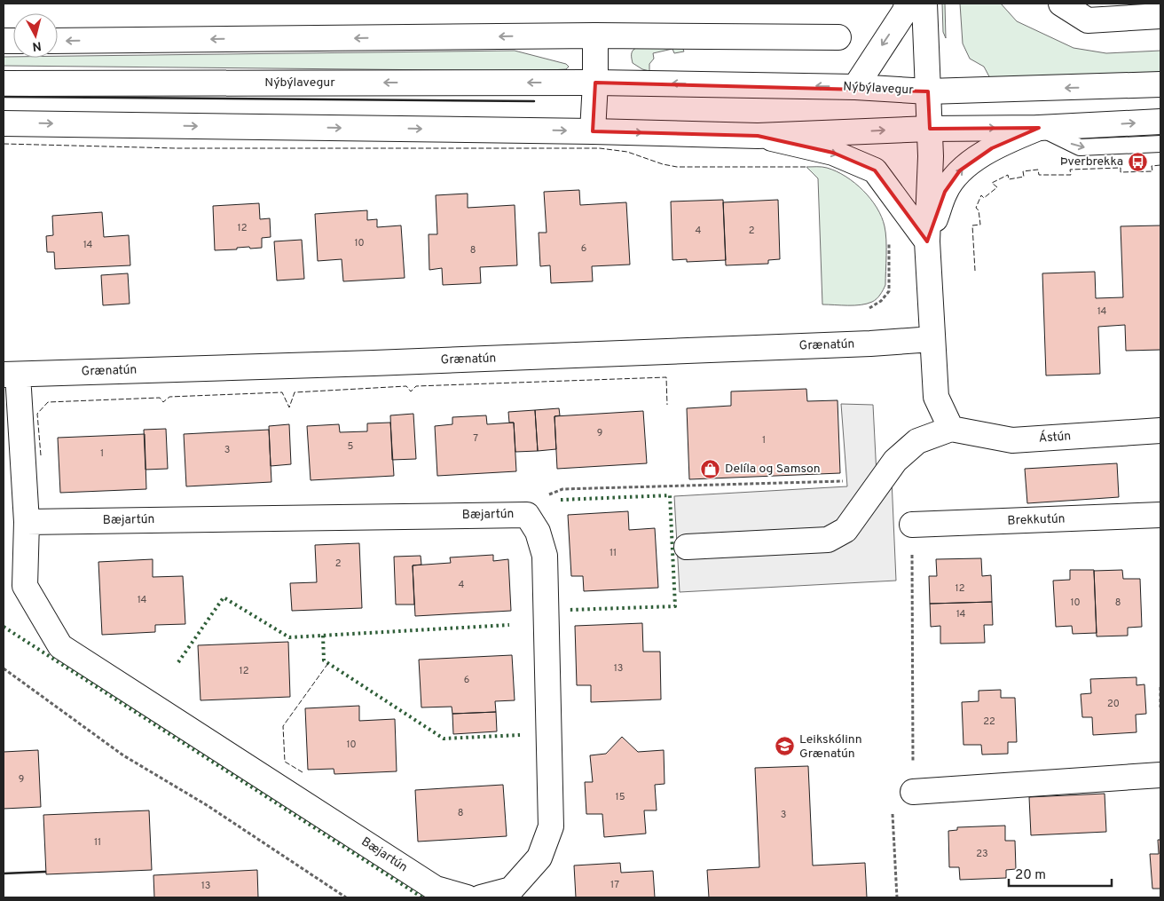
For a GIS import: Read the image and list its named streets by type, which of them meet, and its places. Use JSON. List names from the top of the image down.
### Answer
{
  "streets": {
    "street": [
      "Nýbýlavegur",
      "Grænatún",
      "Ástún",
      "Bæjartún",
      "Brekkutún"
    ]
  },
  "crossings": [
    ["Grænatún", "Bæjartún"]
  ],
  "places": {
    "bus stop": ["Þverbrekka"],
    "shop": ["Delíla og Samson"],
    "school or university": ["Leikskólinn Grænatún"]
  },
  "house_numbers": [
    "12",
    "4",
    "2",
    "10",
    "14",
    "6",
    "8",
    "14",
    "9",
    "7",
    "1",
    "5",
    "3",
    "1",
    "11",
    "2",
    "4",
    "12",
    "14",
    "10",
    "8",
    "14",
    "13",
    "12",
    "6",
    "20",
    "22",
    "10",
    "9",
    "15",
    "8",
    "3",
    "11",
    "23",
    "17",
    "13"
  ],
  "scale_bar": "20 m",
  "north": "bottom"
}
